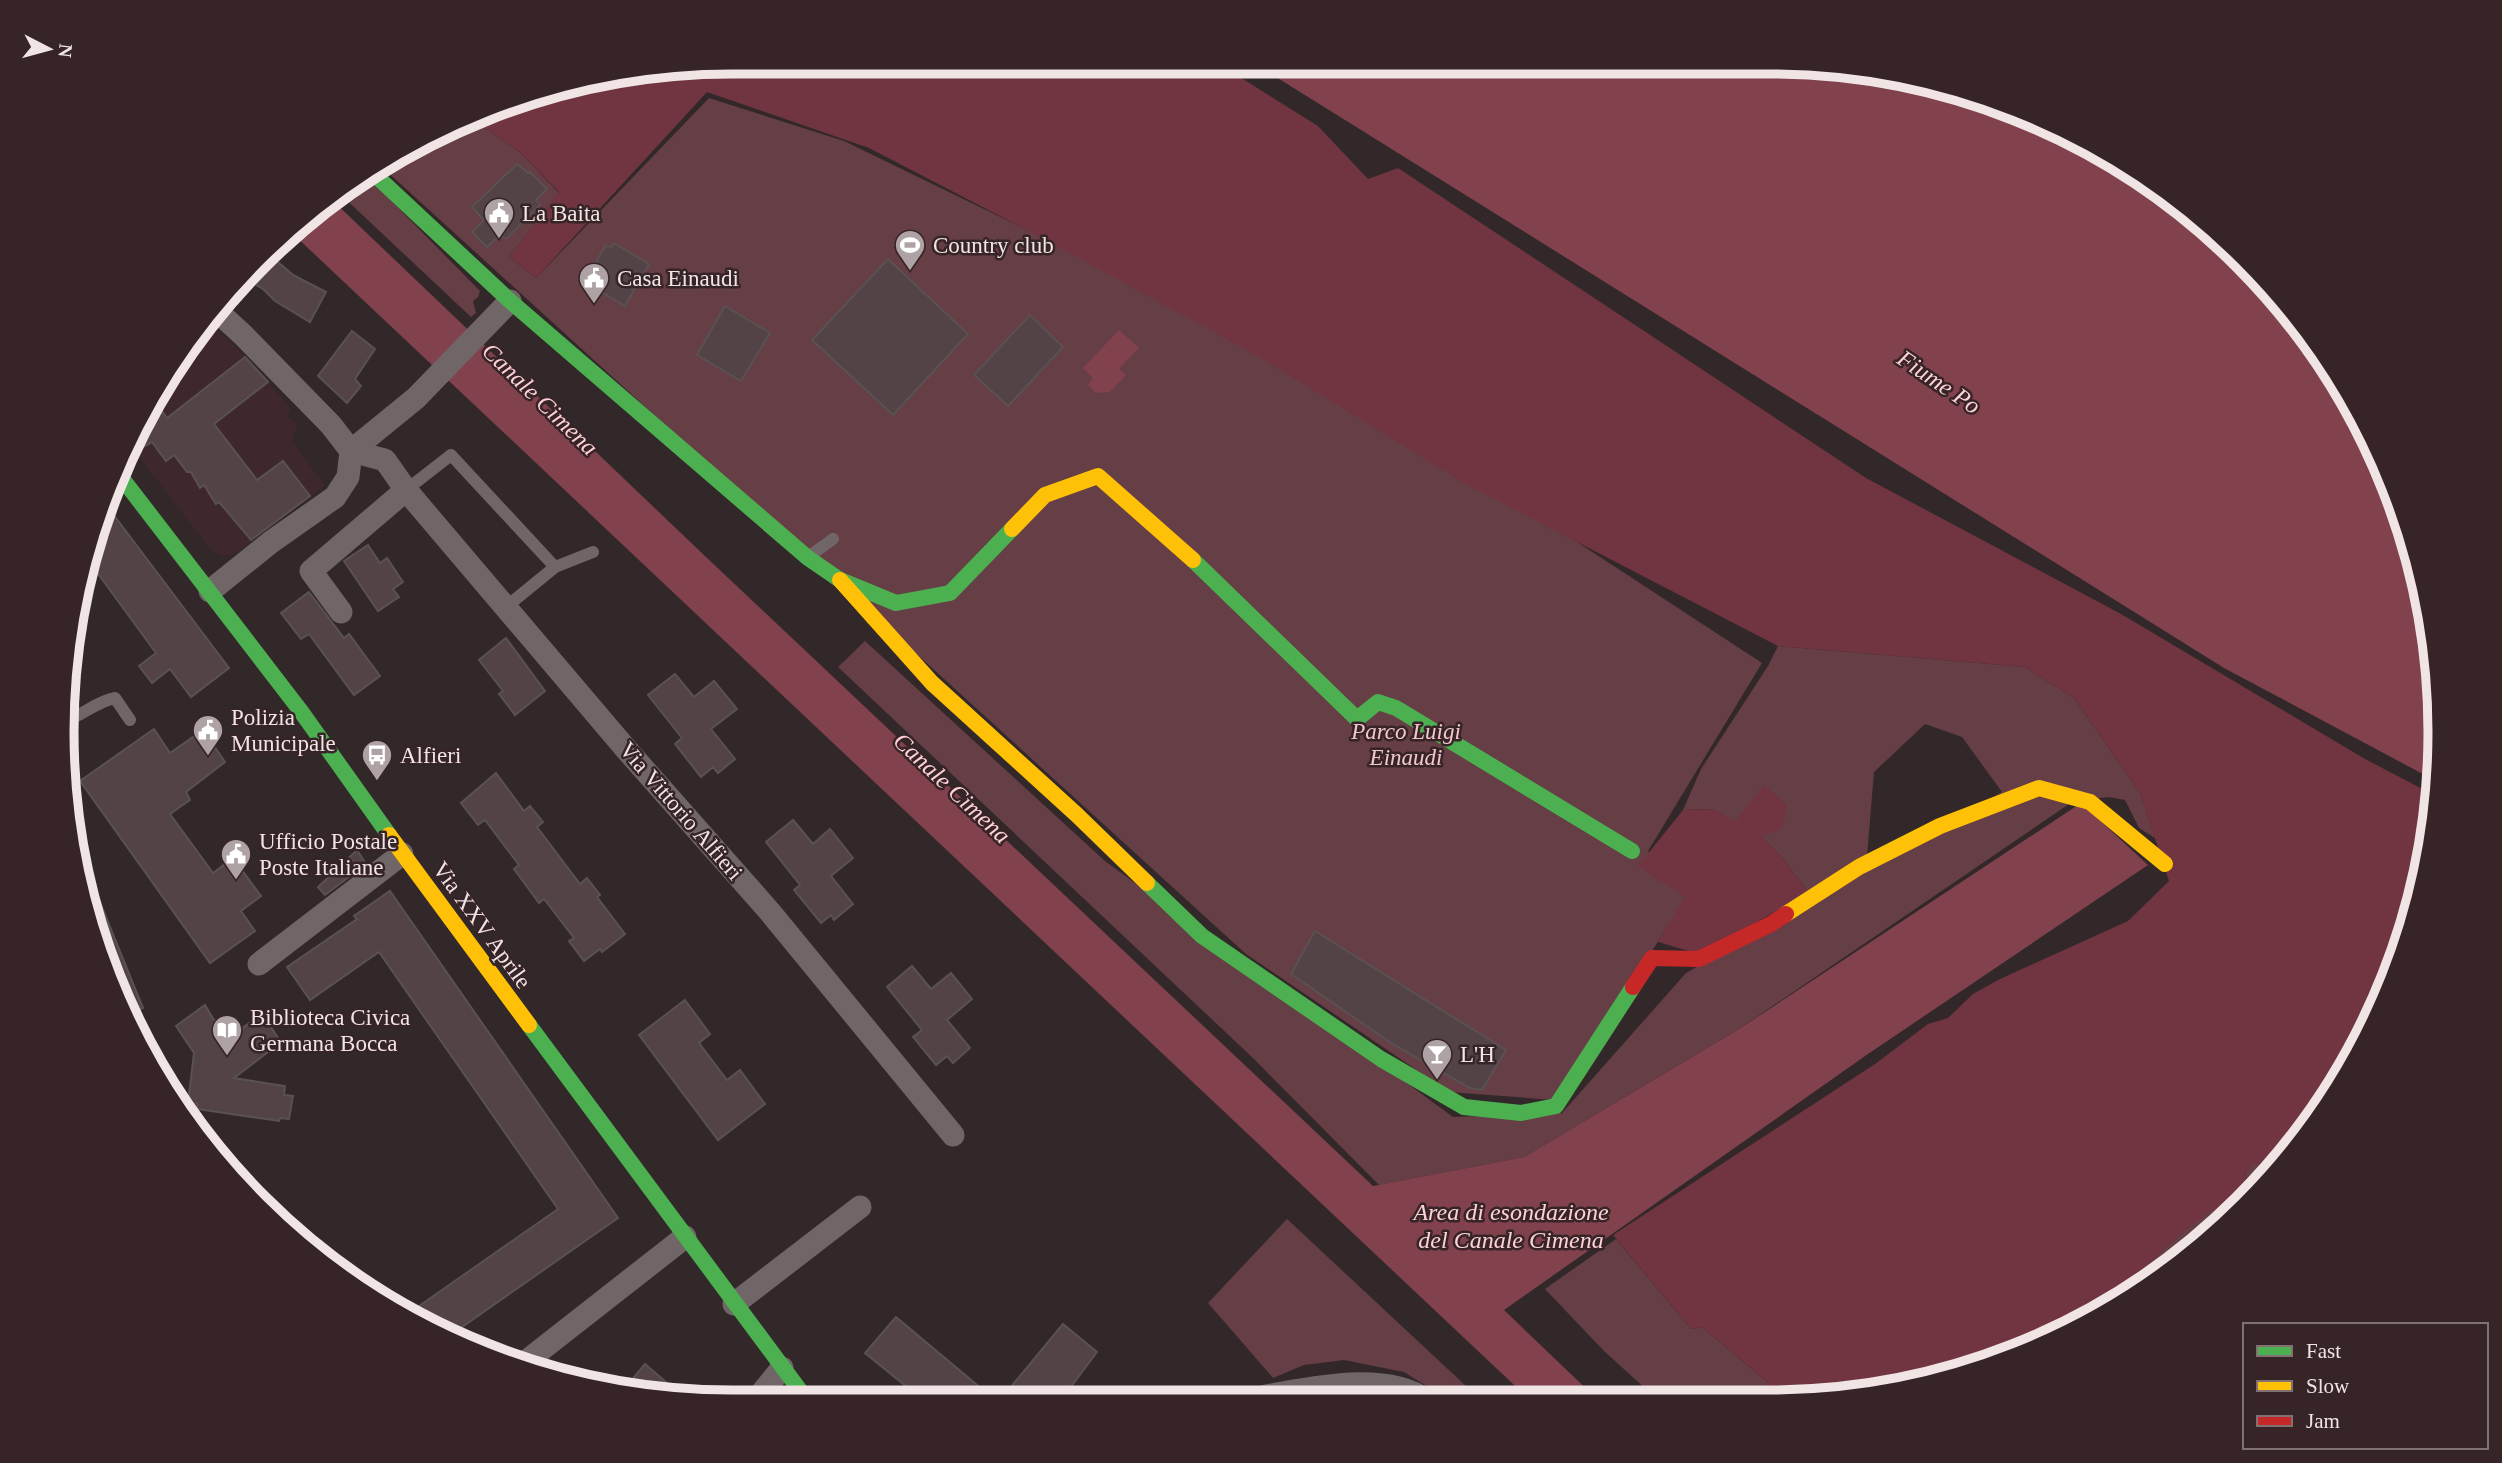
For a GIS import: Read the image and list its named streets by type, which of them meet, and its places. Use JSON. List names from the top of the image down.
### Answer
{
  "streets": {
    "street": ["Via Vittorio Alfieri", "Via XXV Aprile"]
  },
  "water": ["Fiume Po", "Canale Cimena", "Area di esondazione del Canale Cimena"],
  "parks": ["Parco Luigi Einaudi"],
  "places": {
    "public building": [
      "La Baita",
      "Casa Einaudi",
      "Polizia Municipale",
      "Ufficio Postale Poste Italiane"
    ],
    "sports": ["Country club"],
    "bus stop": ["Alfieri"],
    "library": ["Biblioteca Civica Germana Bocca"],
    "bar": ["L'H"]
  },
  "legend": ["Fast", "Slow", "Jam"],
  "north": "right"
}
